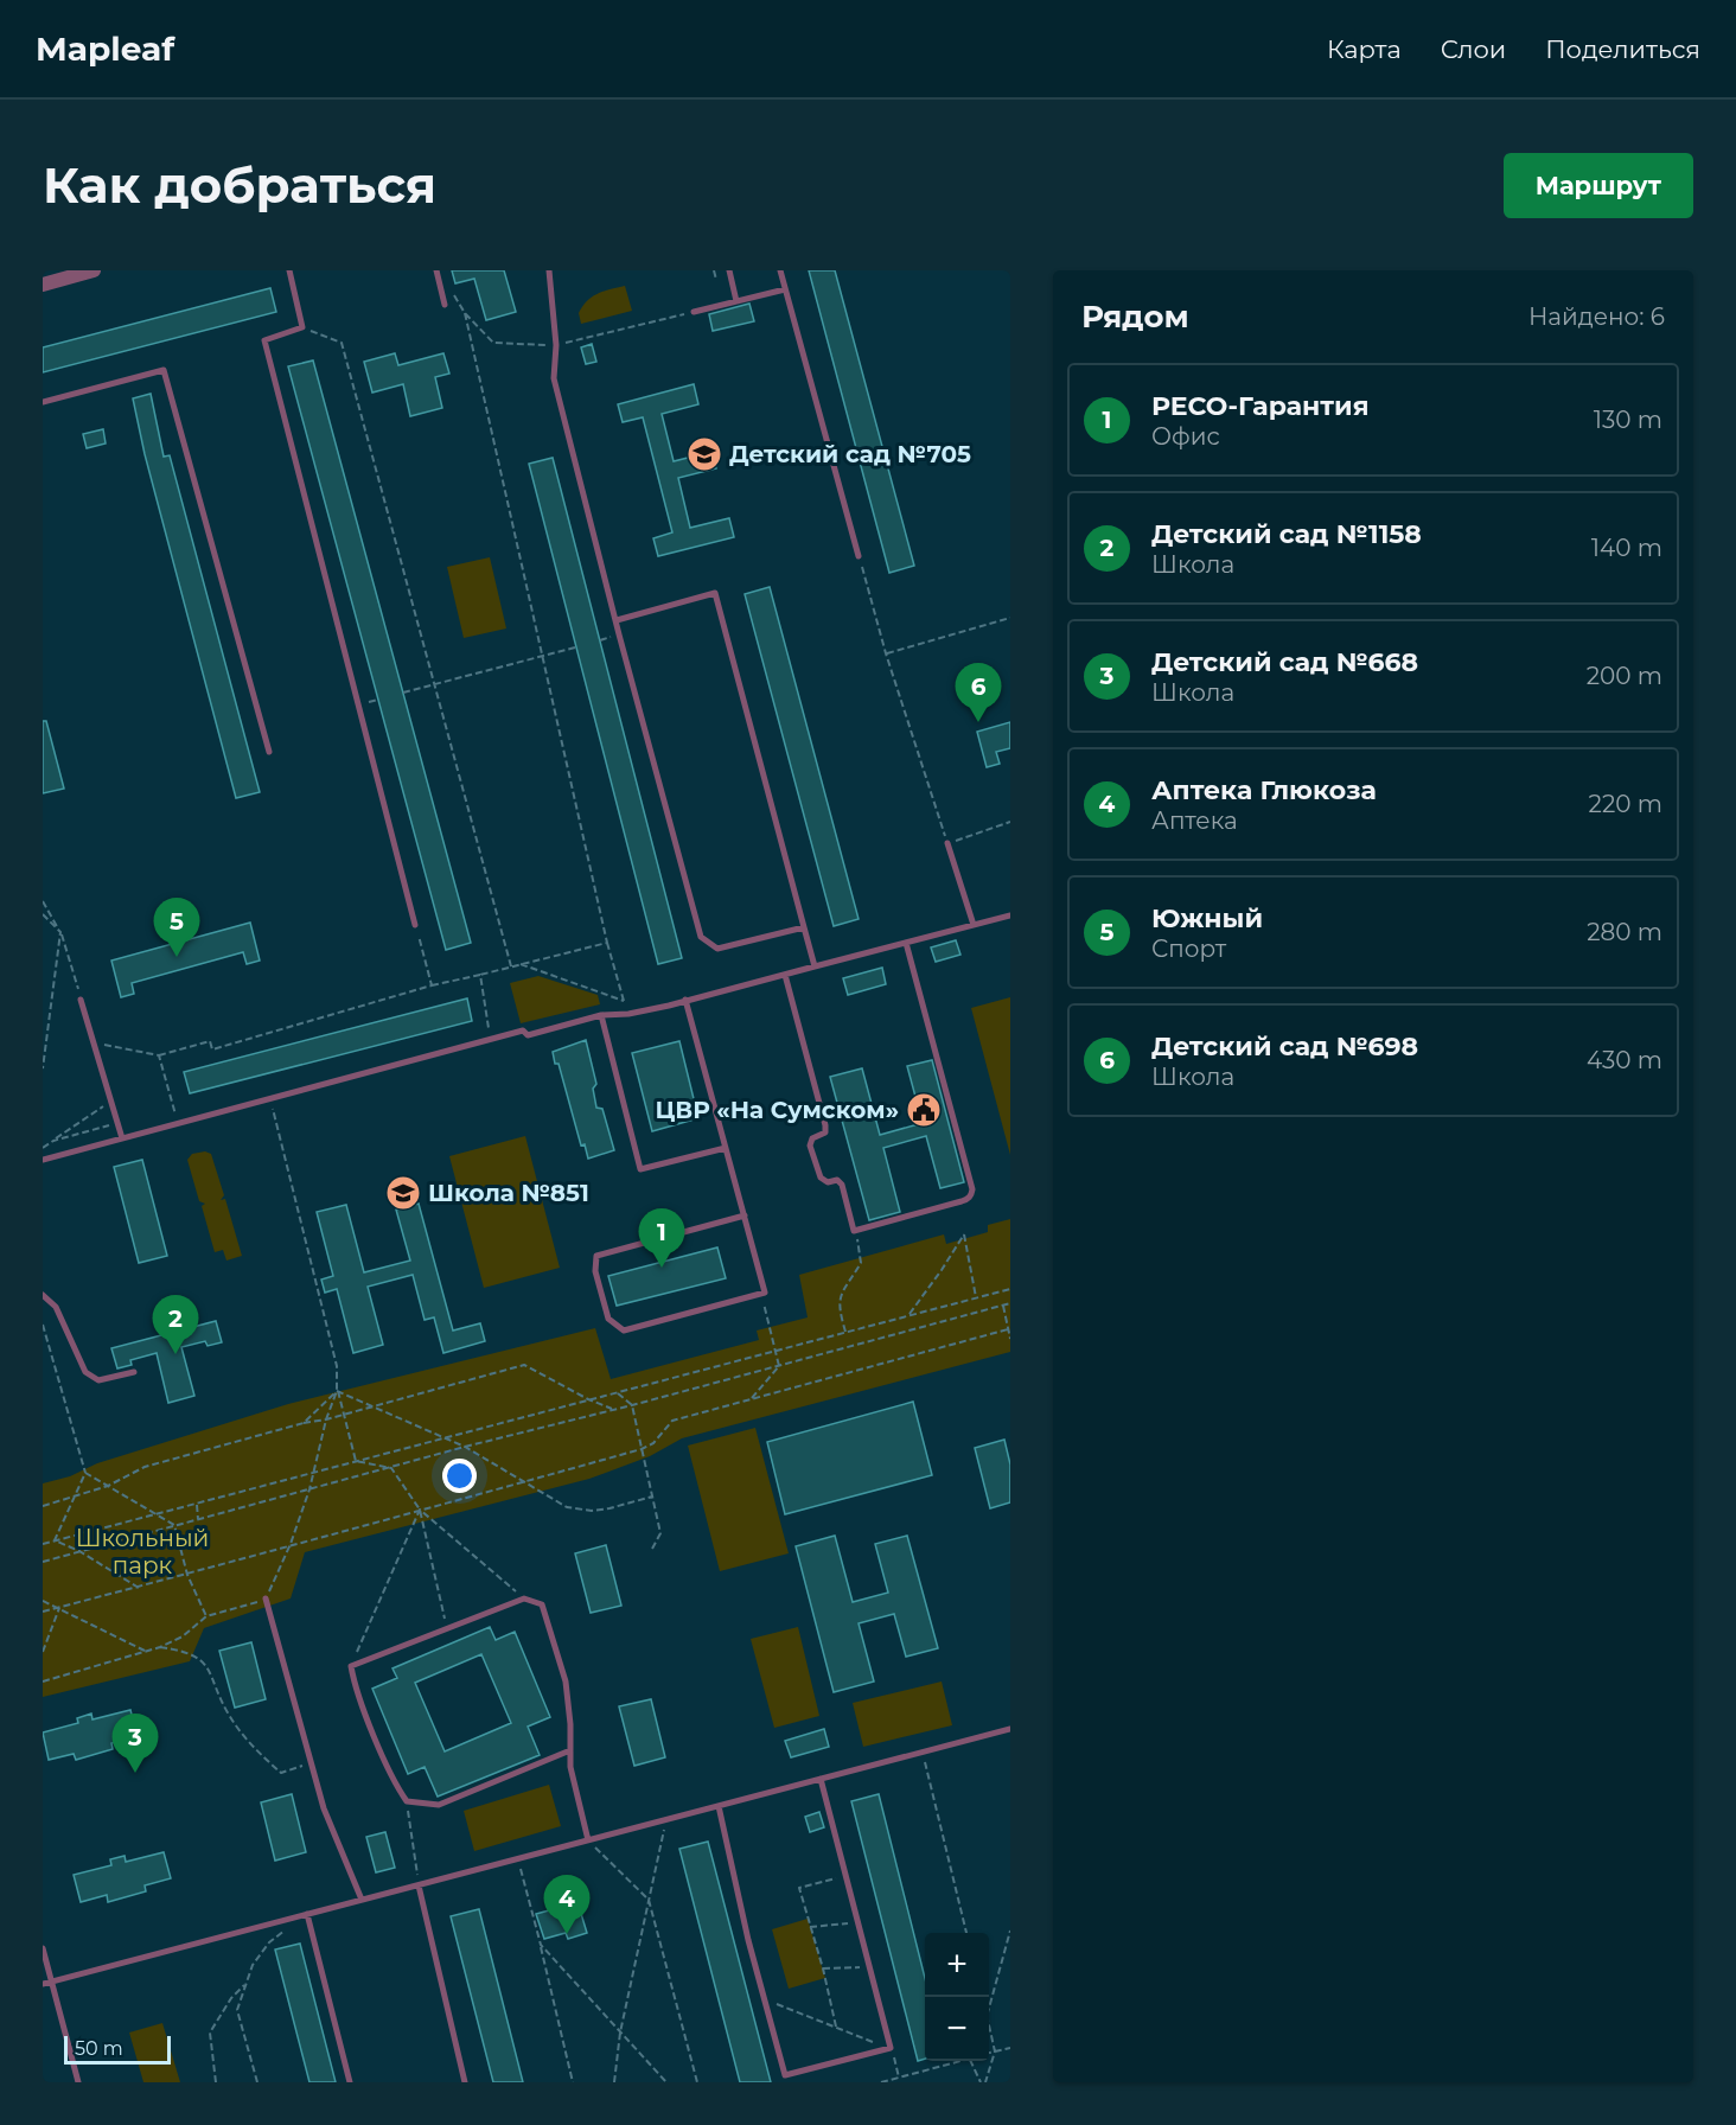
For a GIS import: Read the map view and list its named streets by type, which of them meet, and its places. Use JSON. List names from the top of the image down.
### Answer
{
  "parks": ["Школьный парк"],
  "places": {
    "school or university": ["Детский сад №705", "Школа №851"],
    "public building": ["ЦВР «На Сумском»"]
  },
  "scale_bar": "50 m",
  "page": {
    "header": "Mapleaf",
    "nav": ["Карта", "Слои", "Поделиться"],
    "buttons": "Маршрут",
    "title": "Как добраться",
    "heading": ["Рядом", "Найдено: 6"],
    "list": [
      {
        "mark": "1",
        "name": "РЕСО-Гарантия",
        "note": "Офис",
        "value": "130 m"
      },
      {
        "mark": "2",
        "name": "Детский сад №1158",
        "note": "Школа",
        "value": "140 m"
      },
      {
        "mark": "3",
        "name": "Детский сад №668",
        "note": "Школа",
        "value": "200 m"
      },
      {
        "mark": "4",
        "name": "Аптека Глюкоза",
        "note": "Аптека",
        "value": "220 m"
      },
      {
        "mark": "5",
        "name": "Южный",
        "note": "Спорт",
        "value": "280 m"
      },
      {
        "mark": "6",
        "name": "Детский сад №698",
        "note": "Школа",
        "value": "430 m"
      }
    ],
    "pins": [
      "6",
      "5",
      "1",
      "2",
      "3",
      "4"
    ],
    "map_buttons": ["+", "−"],
    "scale": "50 m"
  }
}
